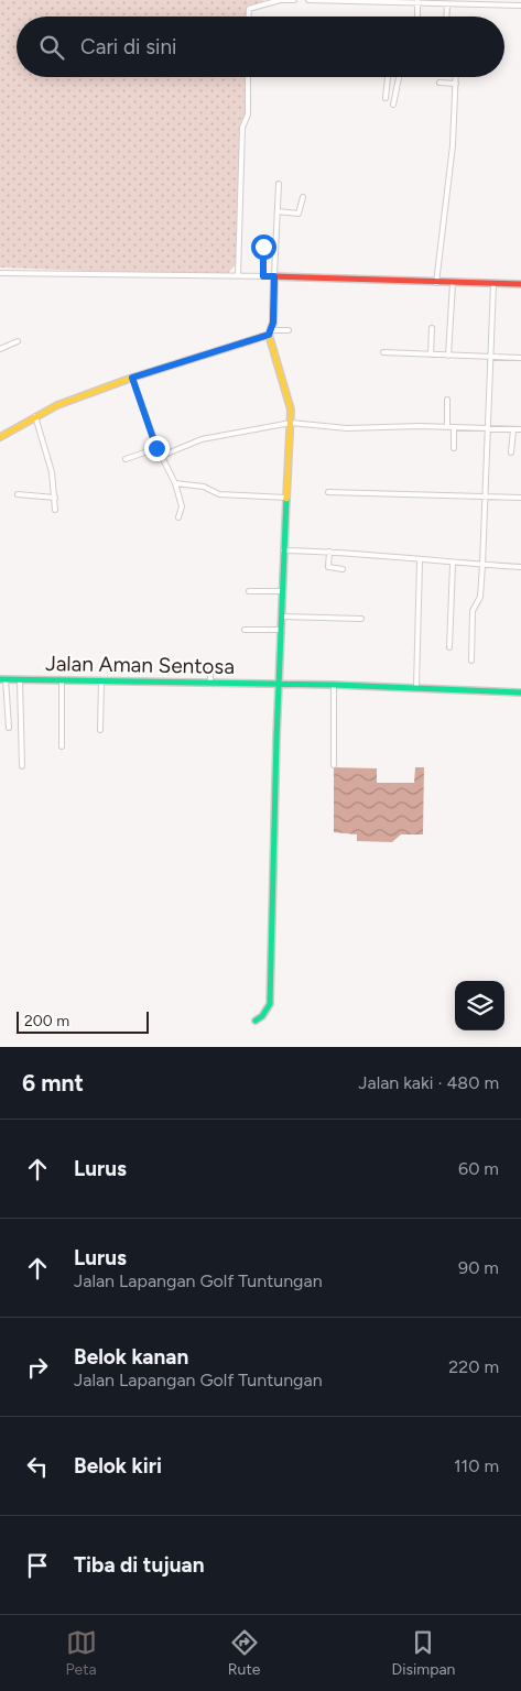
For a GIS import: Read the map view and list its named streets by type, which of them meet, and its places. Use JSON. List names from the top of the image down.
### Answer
{
  "streets": {
    "street": ["Jalan Aman Sentosa"]
  },
  "scale_bar": "200 m",
  "page": {
    "search": "Cari di sini",
    "scale": "200 m",
    "heading": ["6 mnt", "Jalan kaki · 480 m"],
    "list": [
      ["Lurus", "60 m"],
      ["Lurus", "Jalan Lapangan Golf Tuntungan", "90 m"],
      ["Belok kanan", "Jalan Lapangan Golf Tuntungan", "220 m"],
      ["Belok kiri", "110 m"],
      "Tiba di tujuan"
    ],
    "nav": ["Peta", "Rute", "Disimpan"]
  }
}
